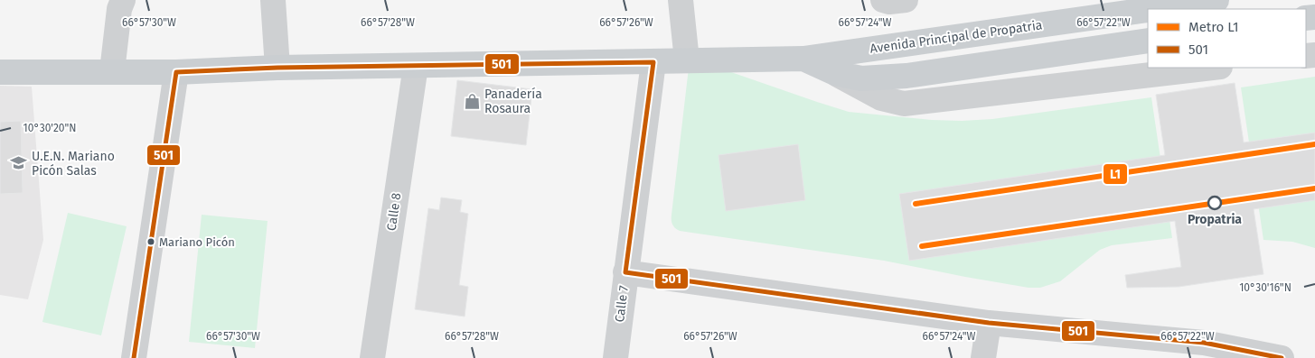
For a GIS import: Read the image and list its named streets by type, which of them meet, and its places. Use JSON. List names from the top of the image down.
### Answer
{
  "streets": {
    "main road": ["Avenida Principal de Propatria"],
    "street": ["Calle 8", "Calle 7"]
  },
  "crossings": [
    ["Avenida Principal de Propatria", "Calle 8"],
    ["Avenida Principal de Propatria", "Calle 7"]
  ],
  "places": {
    "shop": ["Panadería Rosaura"],
    "school or university": ["U.E.N. Mariano Picón Salas"],
    "other": ["Propatria", "Mariano Picón"]
  },
  "lines": ["transit line 501", "metro line L1"],
  "legend": ["Metro L1", "501"],
  "coordinates": [
    "66°57'30\"W",
    "66°57'28\"W",
    "66°57'26\"W",
    "66°57'24\"W",
    "66°57'22\"W",
    "10°30'20\"N",
    "10°30'16\"N"
  ]
}
